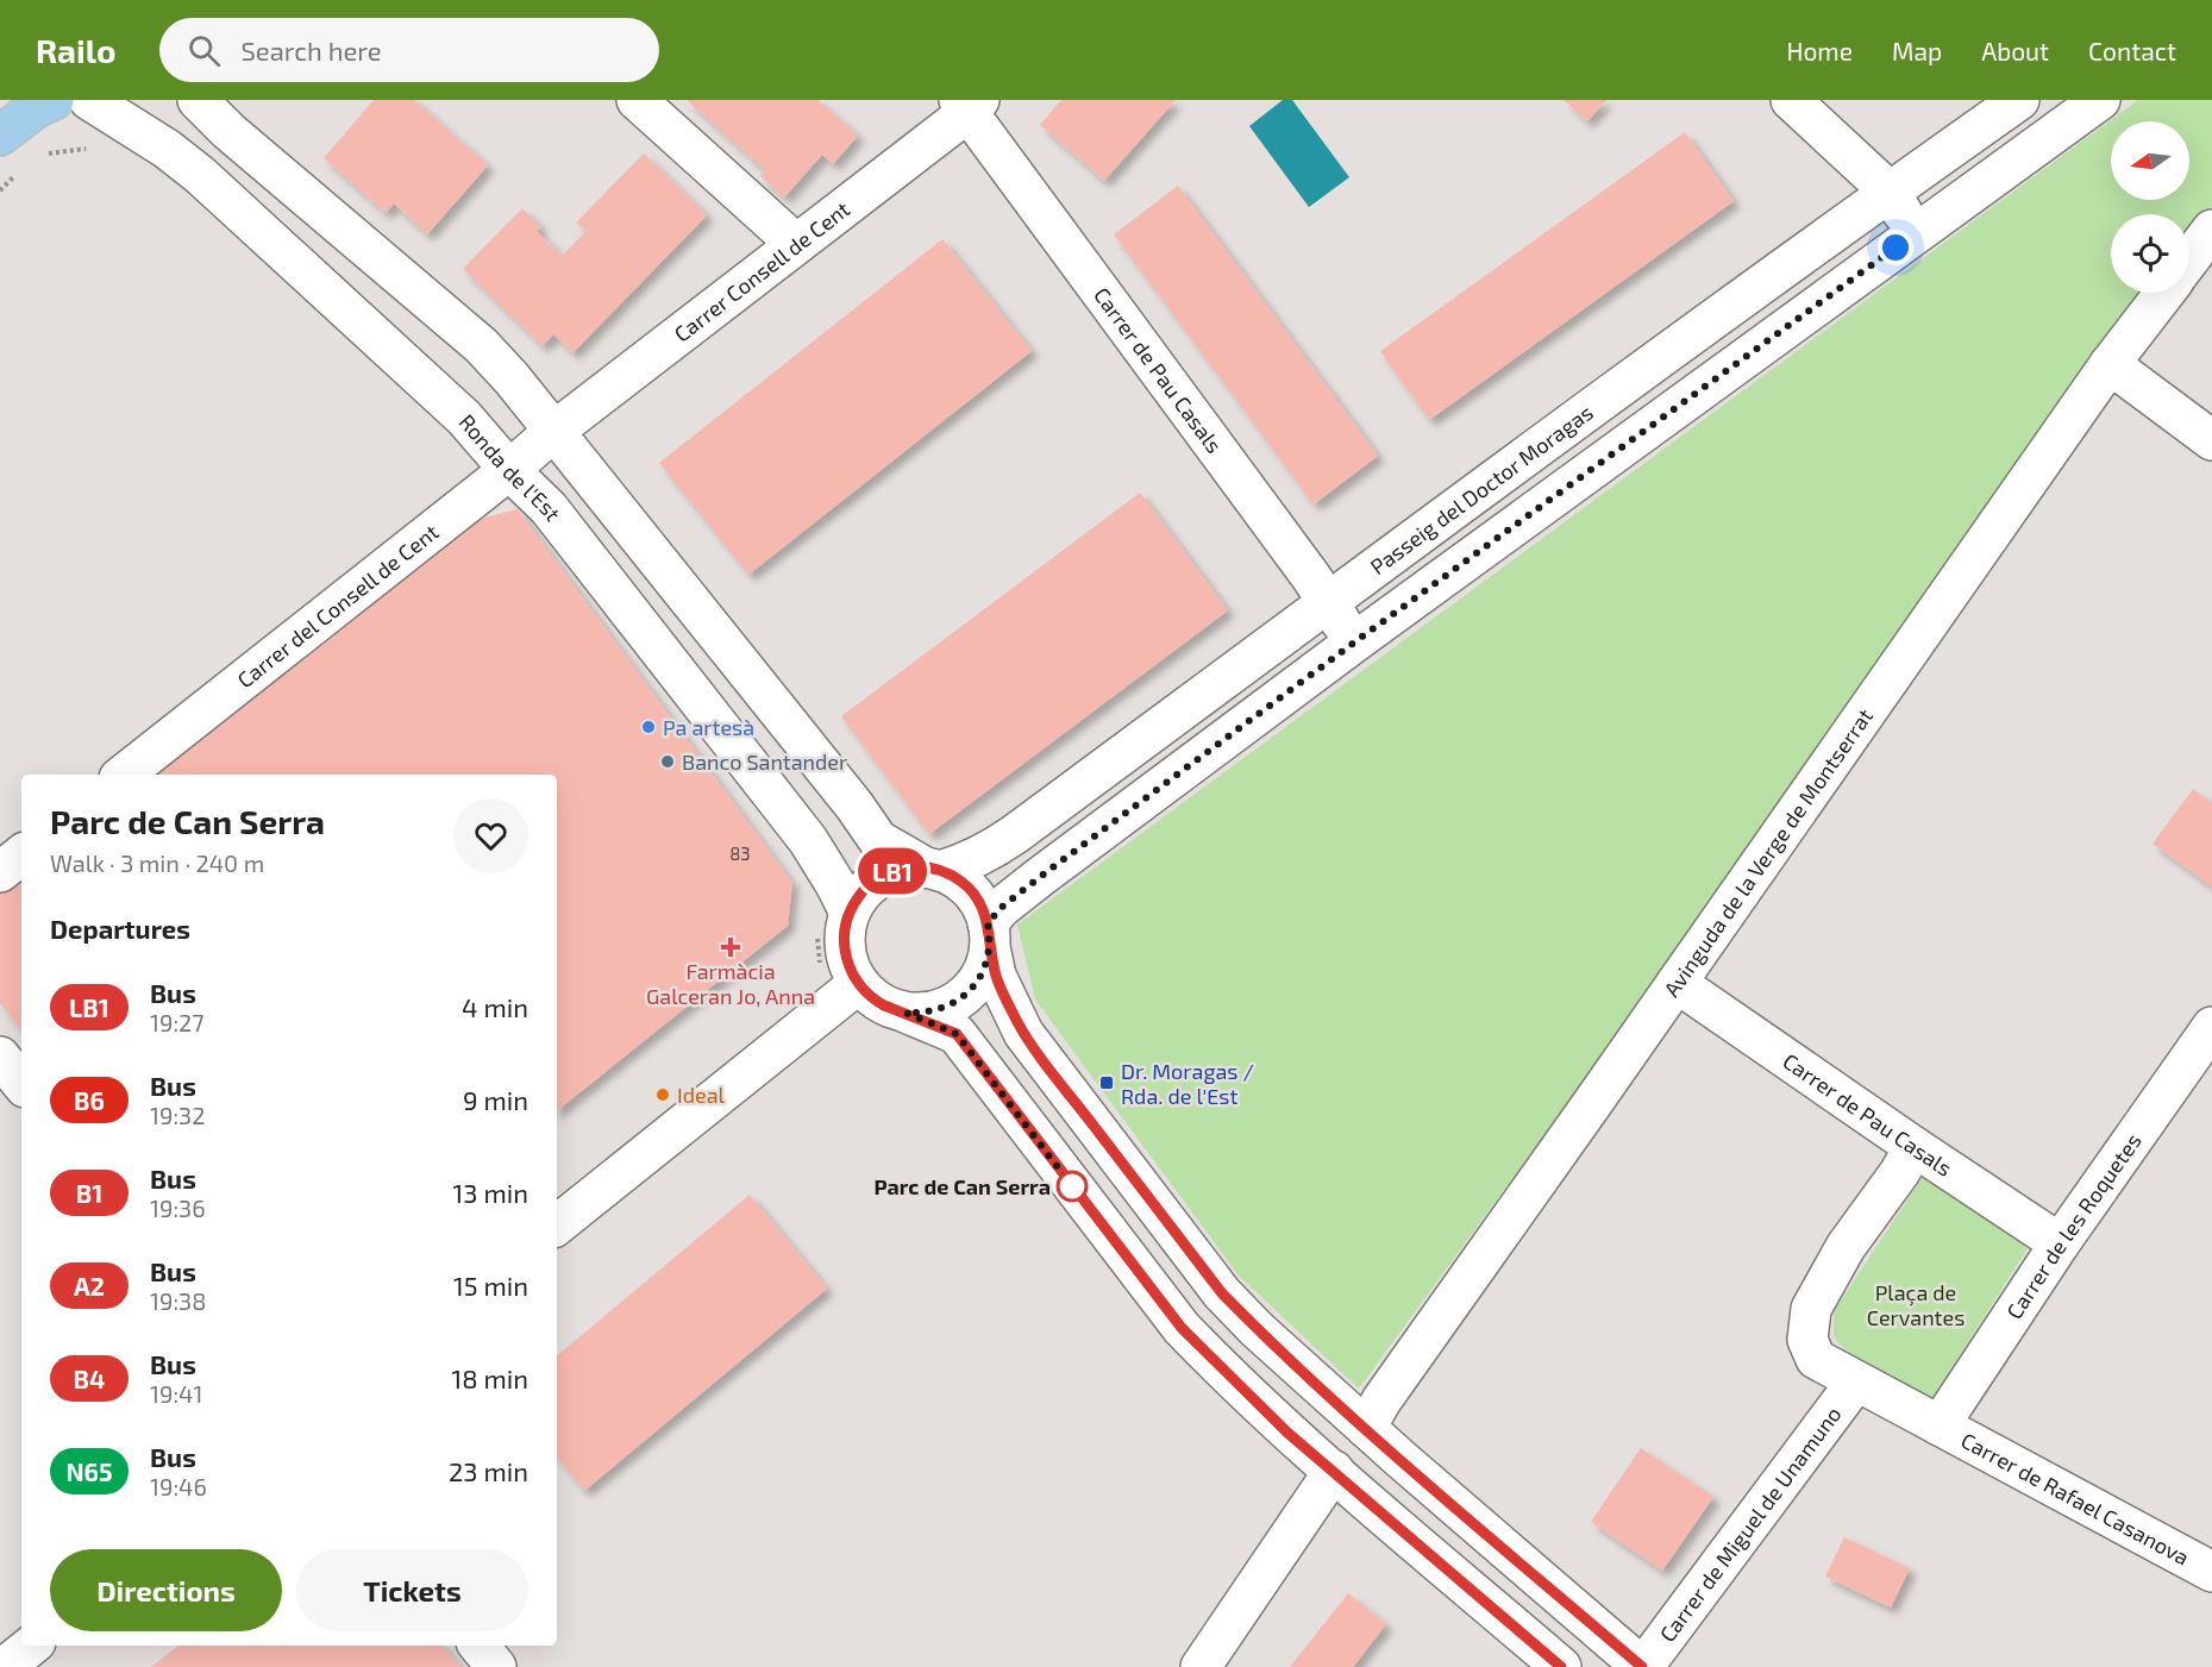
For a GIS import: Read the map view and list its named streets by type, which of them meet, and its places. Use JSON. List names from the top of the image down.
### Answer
{
  "streets": {
    "street": [
      "Carrer Consell de Cent",
      "Carrer de Pau Casals",
      "Ronda de l'Est",
      "Passeig del Doctor Moragas",
      "Carrer del Consell de Cent",
      "Avinguda de la Verge de Montserrat",
      "Carrer de les Roquetes",
      "Carrer de Rafael Casanova",
      "Carrer de Miguel de Unamuno"
    ]
  },
  "crossings": [
    ["Carrer Consell de Cent", "Carrer de Pau Casals"],
    ["Carrer Consell de Cent", "Carrer del Consell de Cent"],
    ["Carrer de Pau Casals", "Passeig del Doctor Moragas"],
    ["Carrer de Pau Casals", "Avinguda de la Verge de Montserrat"],
    ["Carrer de Pau Casals", "Carrer de les Roquetes"],
    ["Ronda de l'Est", "Passeig del Doctor Moragas"],
    ["Ronda de l'Est", "Carrer del Consell de Cent"],
    ["Carrer de les Roquetes", "Carrer de Rafael Casanova"]
  ],
  "parks": ["Plaça de Cervantes"],
  "places": {
    "other": [
      "Pa artesà",
      "Banco Santander",
      "Ideal",
      "Parc de Can Serra"
    ],
    "health": ["Farmàcia Galceran Jo, Anna"],
    "transit": ["Dr. Moragas / Rda. de l'Est"]
  },
  "lines": ["bus line LB1"],
  "house_numbers": ["83"],
  "north": "left",
  "page": {
    "header": "Railo",
    "search": "Search here",
    "nav": [
      "Home",
      "Map",
      "About",
      "Contact"
    ],
    "on_map": "LB1",
    "heading": [
      ["Parc de Can Serra", "Walk · 3 min · 240 m"],
      "Departures"
    ],
    "list": [
      {
        "mark": "LB1",
        "name": "Bus",
        "note": "19:27",
        "value": "4 min"
      },
      {
        "mark": "B6",
        "name": "Bus",
        "note": "19:32",
        "value": "9 min"
      },
      {
        "mark": "B1",
        "name": "Bus",
        "note": "19:36",
        "value": "13 min"
      },
      {
        "mark": "A2",
        "name": "Bus",
        "note": "19:38",
        "value": "15 min"
      },
      {
        "mark": "B4",
        "name": "Bus",
        "note": "19:41",
        "value": "18 min"
      },
      {
        "mark": "N65",
        "name": "Bus",
        "note": "19:46",
        "value": "23 min"
      }
    ],
    "buttons": ["Directions", "Tickets"]
  }
}
